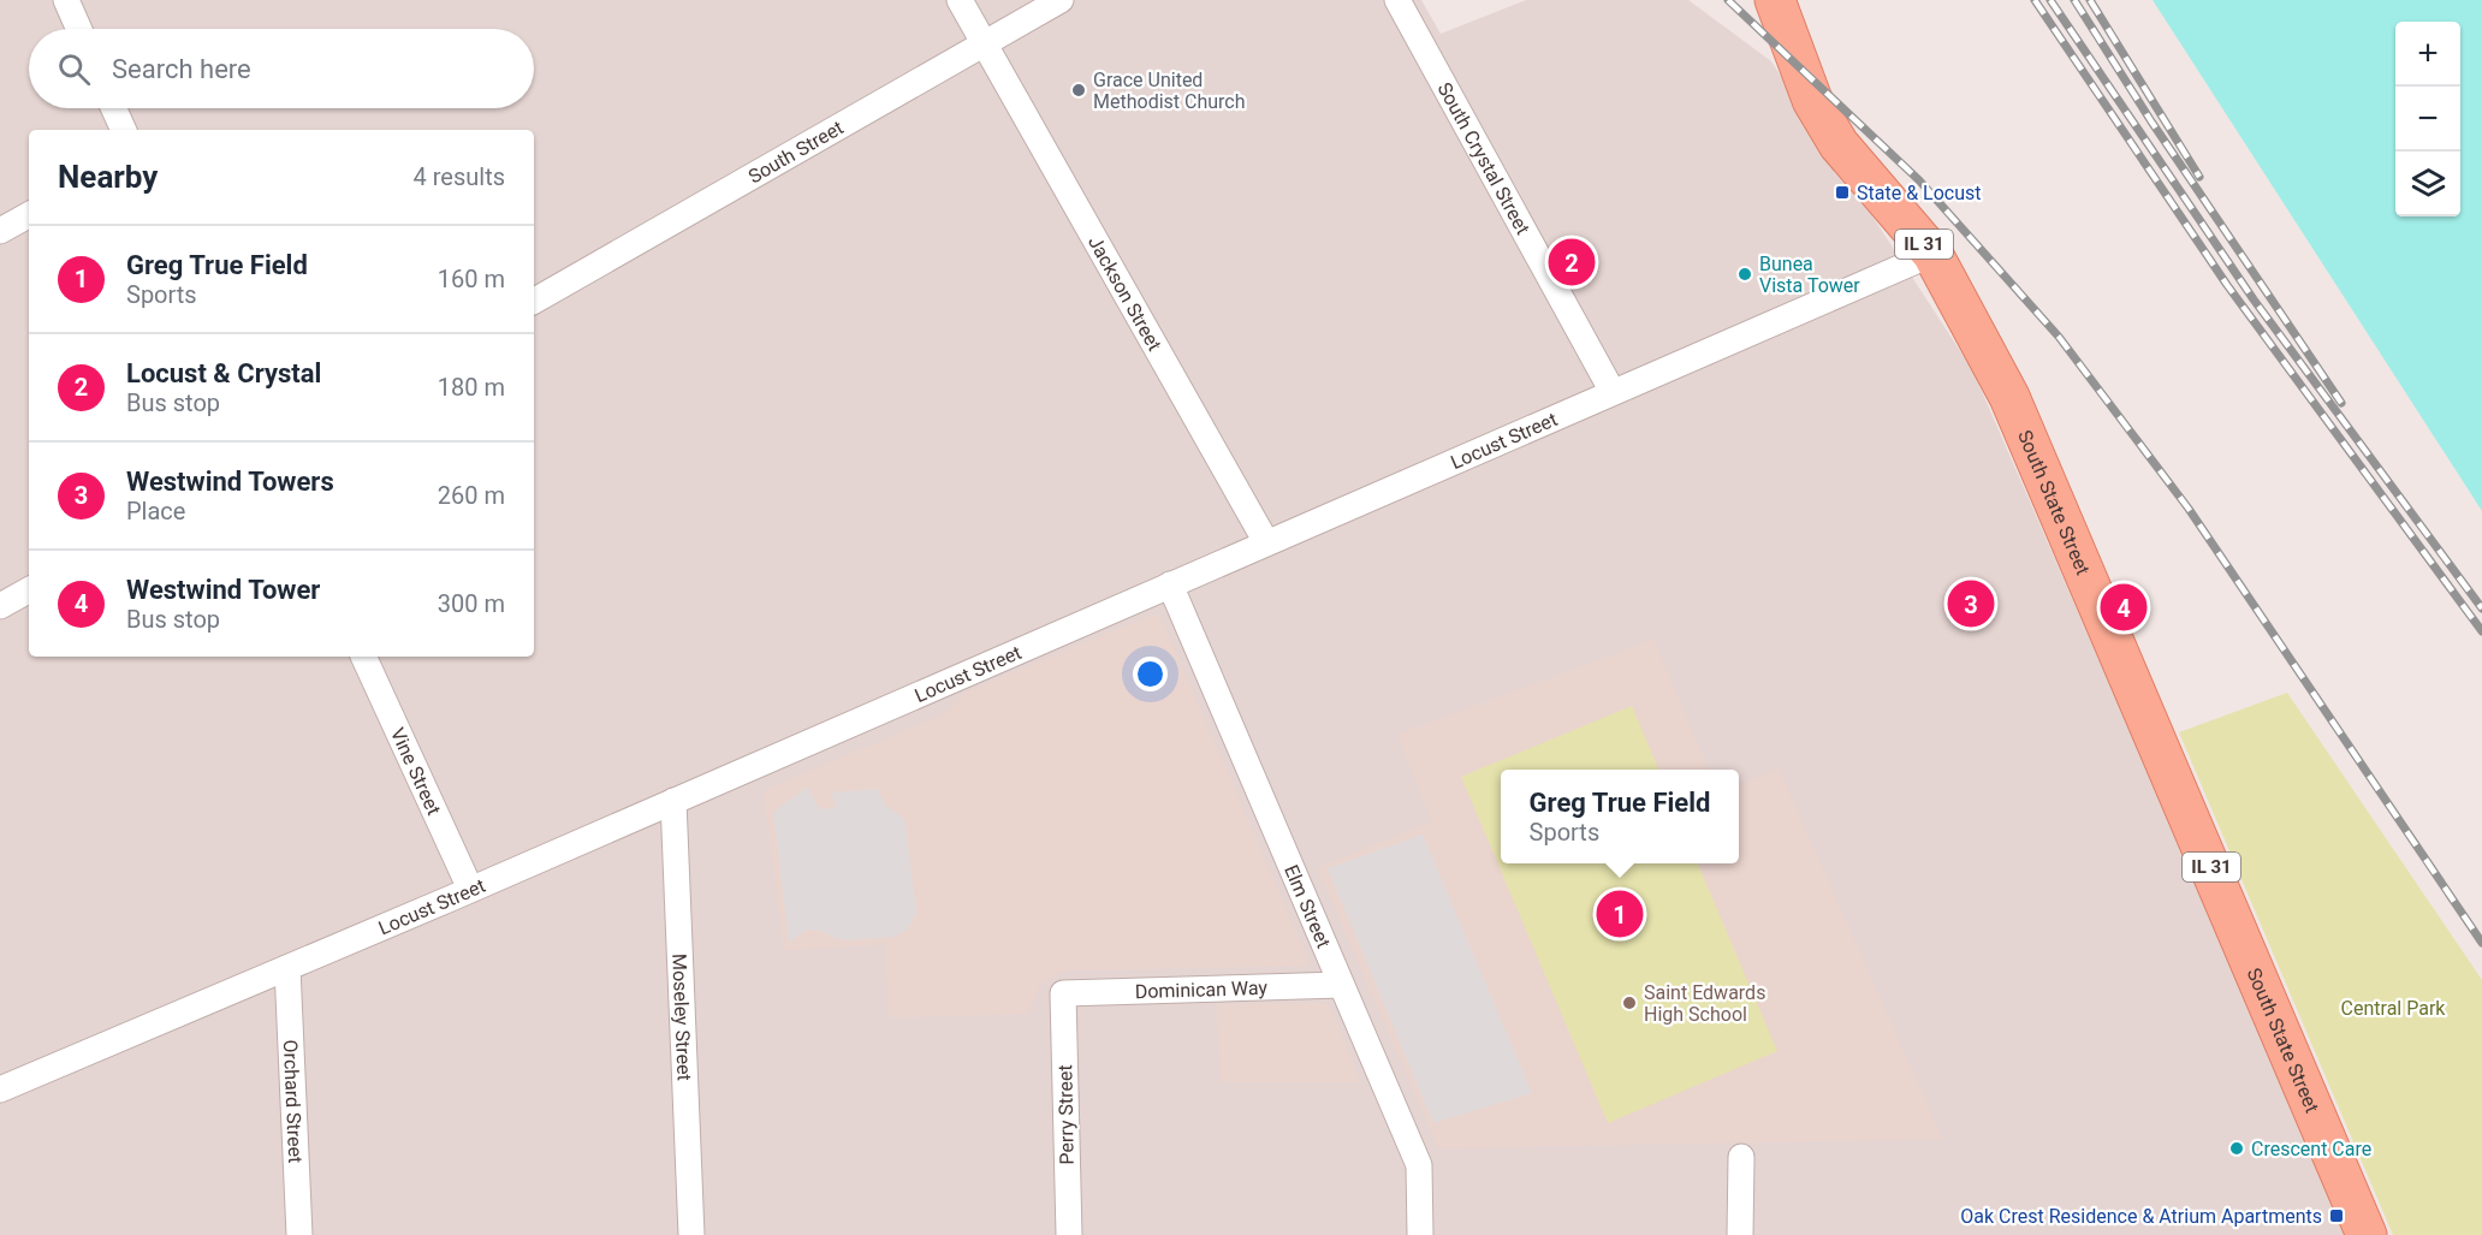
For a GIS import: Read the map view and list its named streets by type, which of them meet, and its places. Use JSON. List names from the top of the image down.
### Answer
{
  "streets": {
    "main road": ["IL 31", "South State Street"],
    "street": [
      "South Street",
      "South Crystal Street",
      "Jackson Street",
      "Locust Street",
      "Vine Street",
      "Elm Street",
      "Dominican Way",
      "Moseley Street",
      "Orchard Street",
      "Perry Street"
    ]
  },
  "crossings": [
    ["South Street", "Jackson Street"],
    ["South Crystal Street", "Locust Street"],
    ["Jackson Street", "Locust Street"],
    ["Locust Street", "South State Street"],
    ["Locust Street", "Vine Street"],
    ["Locust Street", "Elm Street"],
    ["Locust Street", "Moseley Street"],
    ["Locust Street", "Orchard Street"],
    ["Elm Street", "Dominican Way"],
    ["Dominican Way", "Perry Street"]
  ],
  "parks": ["Central Park"],
  "places": {
    "other": [
      "Grace United Methodist Church",
      "Bunea Vista Tower",
      "Saint Edwards High School",
      "Crescent Care"
    ],
    "transit": ["State & Locust", "Oak Crest Residence & Atrium Apartments"]
  },
  "page": {
    "map_buttons": ["+", "−"],
    "search": "Search here",
    "heading": ["Nearby", "4 results"],
    "list": [
      {
        "mark": "1",
        "name": "Greg True Field",
        "note": "Sports",
        "value": "160 m"
      },
      {
        "mark": "2",
        "name": "Locust & Crystal",
        "note": "Bus stop",
        "value": "180 m"
      },
      {
        "mark": "3",
        "name": "Westwind Towers",
        "note": "Place",
        "value": "260 m"
      },
      {
        "mark": "4",
        "name": "Westwind Tower",
        "note": "Bus stop",
        "value": "300 m"
      }
    ],
    "pins": [
      "2",
      "3",
      "4",
      "1"
    ],
    "popup": ["Greg True Field", "Sports"]
  }
}
